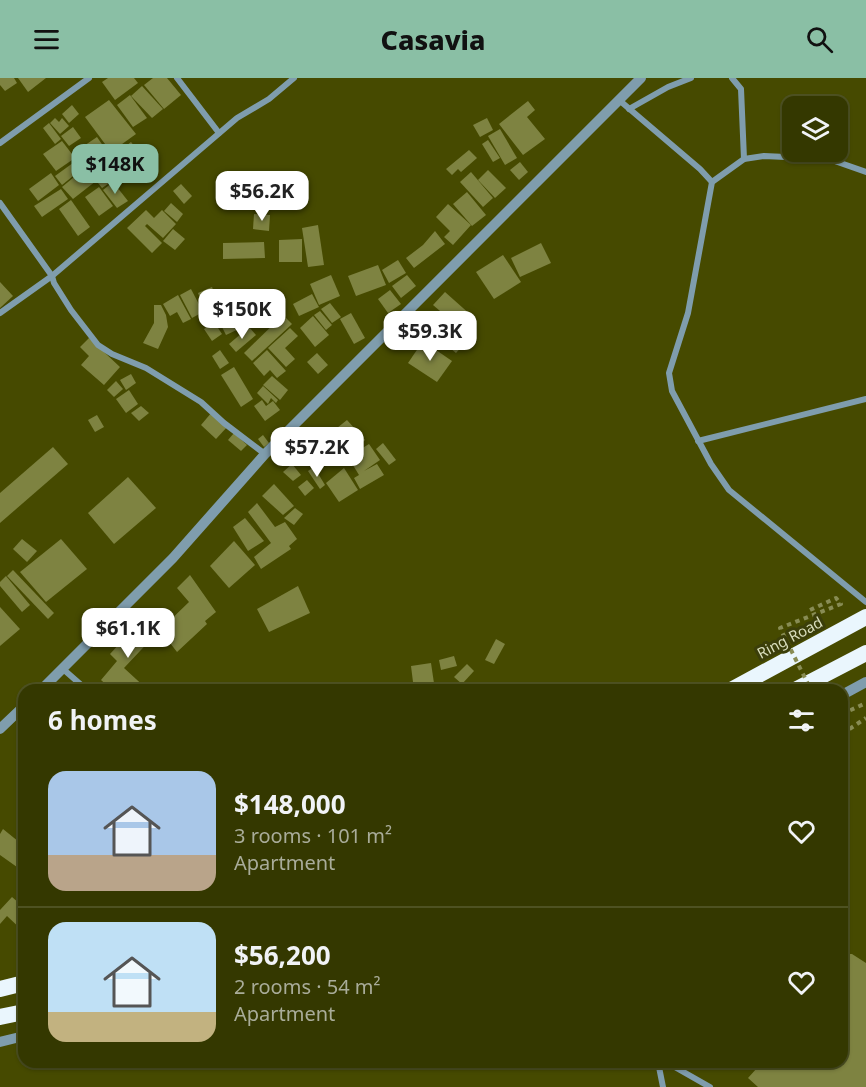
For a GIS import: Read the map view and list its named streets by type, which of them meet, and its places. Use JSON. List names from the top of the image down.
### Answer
{
  "streets": {
    "highway": ["Ring Road"]
  },
  "page": {
    "header": "Casavia",
    "price": [
      "$148K",
      "$56.2K",
      "$150K",
      "$59.3K",
      "$57.2K",
      "$61.1K"
    ],
    "heading": "6 homes",
    "list": [
      {
        "name": "$148,000",
        "note": "3 rooms · 101 m² · Apartment"
      },
      {
        "name": "$56,200",
        "note": "2 rooms · 54 m² · Apartment"
      }
    ]
  }
}
